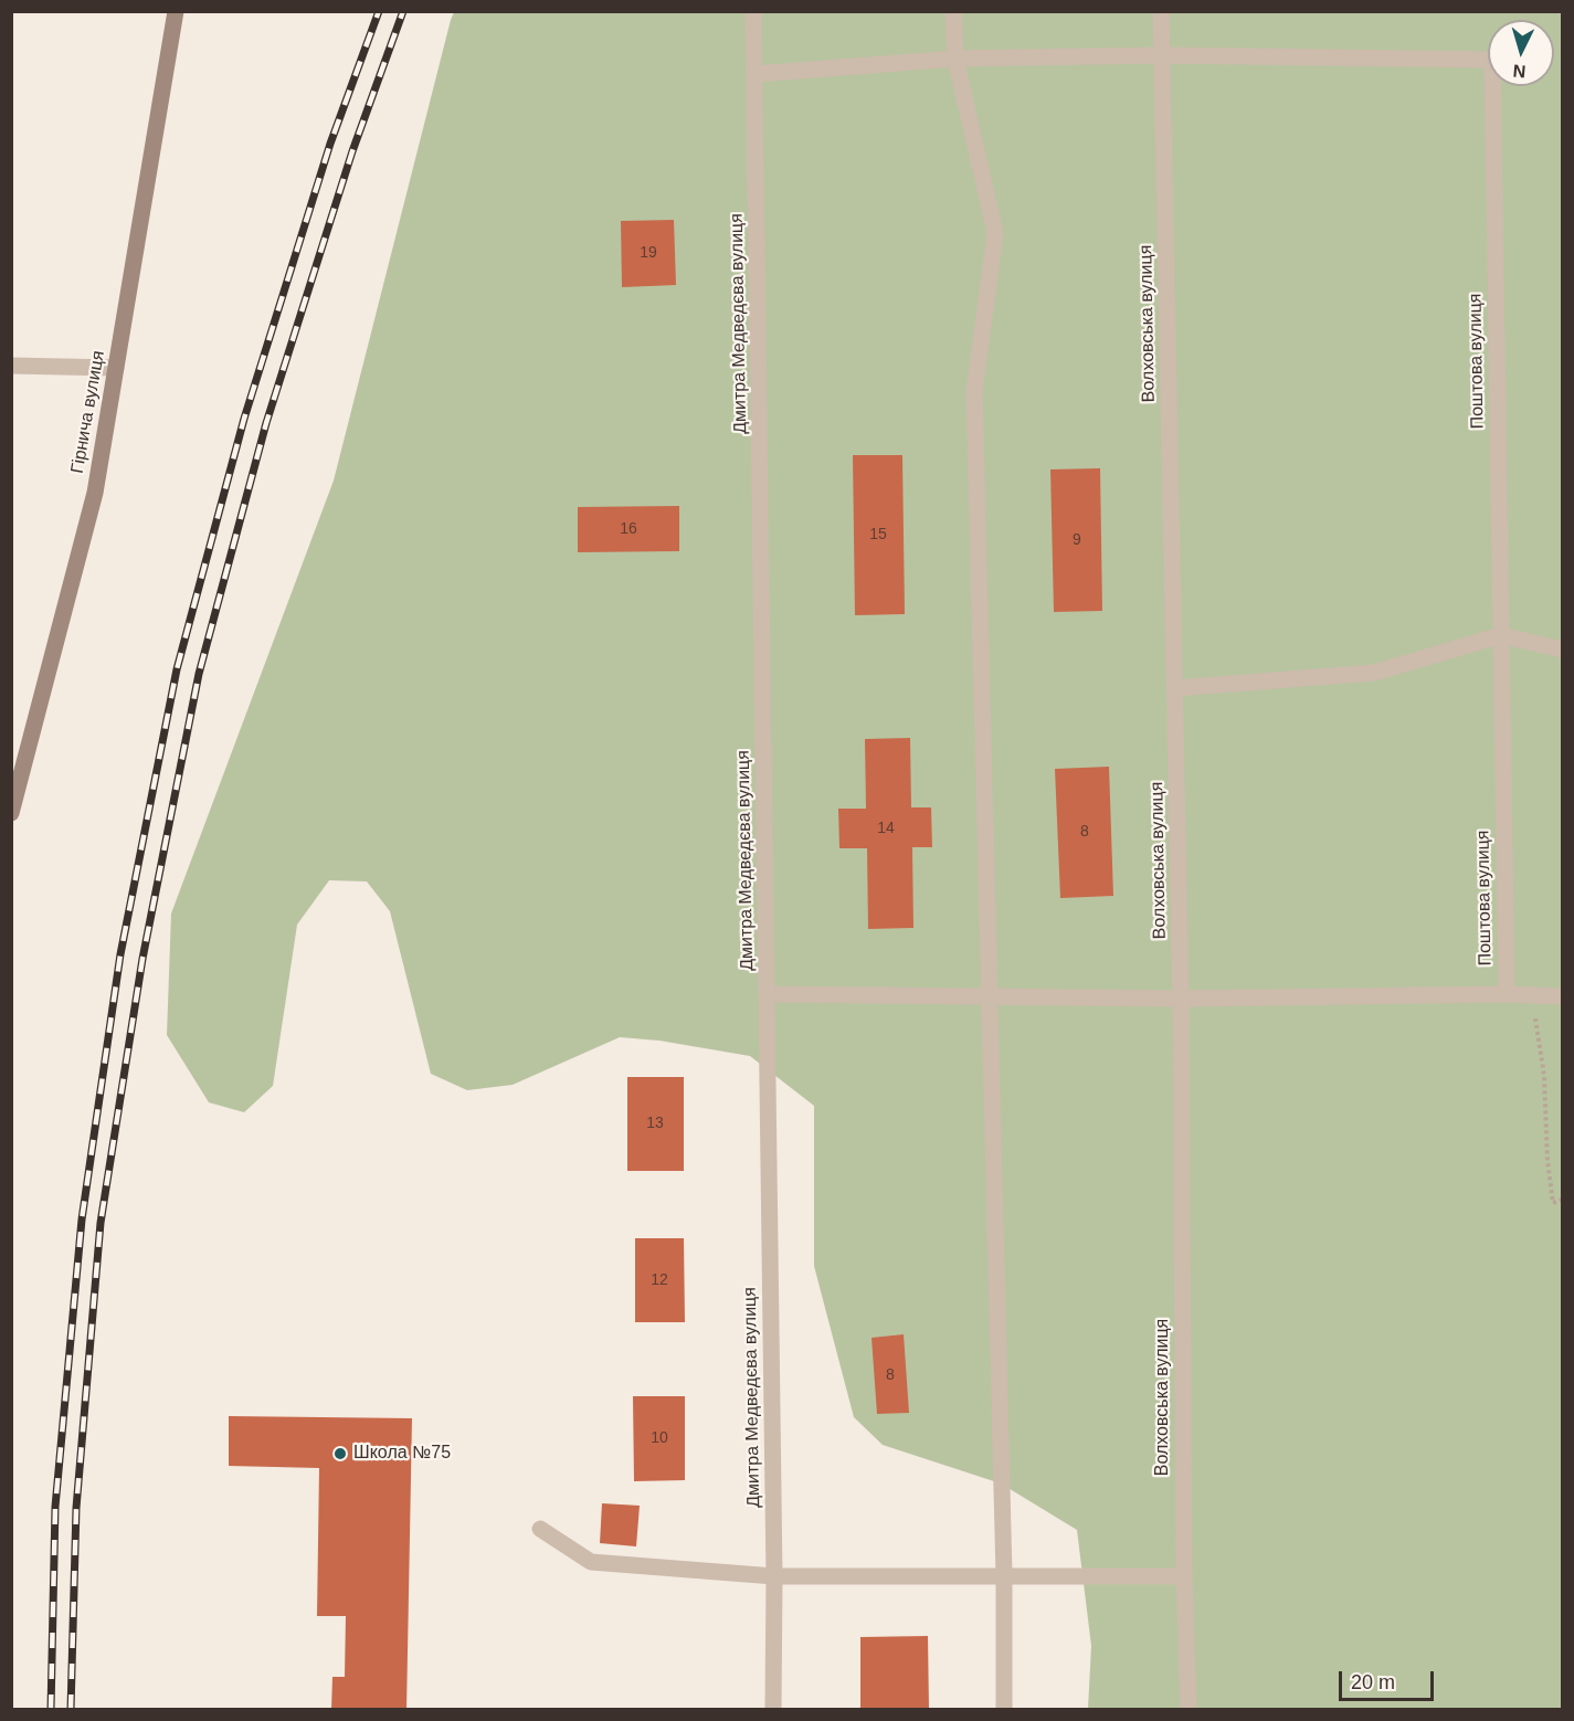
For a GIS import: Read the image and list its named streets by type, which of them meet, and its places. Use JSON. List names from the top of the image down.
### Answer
{
  "streets": {
    "main road": ["Гірнича вулиця"],
    "street": ["Дмитра Медведєва вулиця", "Волховська вулиця", "Поштова вулиця"]
  },
  "crossings": [
    ["Волховська вулиця", "Поштова вулиця"]
  ],
  "places": ["Школа №75"],
  "house_numbers": [
    "19",
    "16",
    "15",
    "9",
    "14",
    "8",
    "13",
    "12",
    "8",
    "10"
  ],
  "scale_bar": "20 m",
  "north": "bottom"
}
